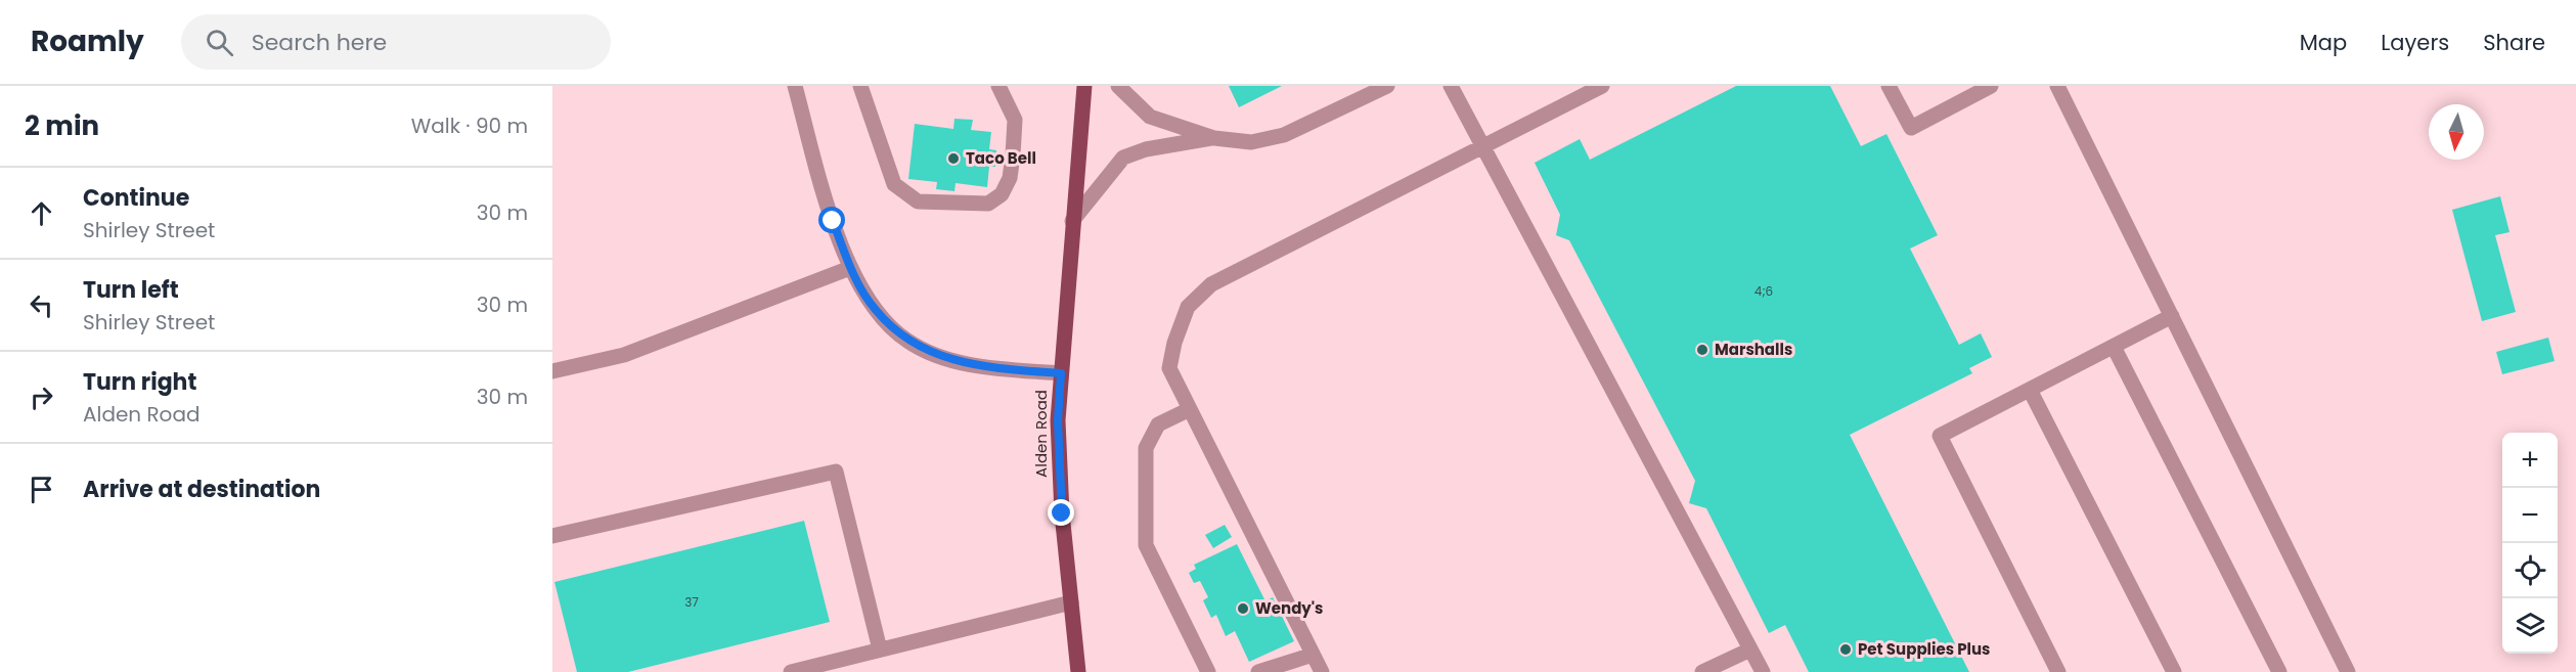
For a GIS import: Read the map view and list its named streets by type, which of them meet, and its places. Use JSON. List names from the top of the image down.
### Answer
{
  "streets": {
    "main road": ["Alden Road"]
  },
  "places": [
    "Taco Bell",
    "Marshalls",
    "Wendy's",
    "Pet Supplies Plus"
  ],
  "house_numbers": ["4;6", "37"],
  "north": "bottom",
  "page": {
    "header": "Roamly",
    "search": "Search here",
    "nav": ["Map", "Layers", "Share"],
    "heading": ["2 min", "Walk · 90 m"],
    "list": [
      ["Continue", "Shirley Street", "30 m"],
      ["Turn left", "Shirley Street", "30 m"],
      ["Turn right", "Alden Road", "30 m"],
      "Arrive at destination"
    ],
    "map_buttons": ["+", "−"]
  }
}
